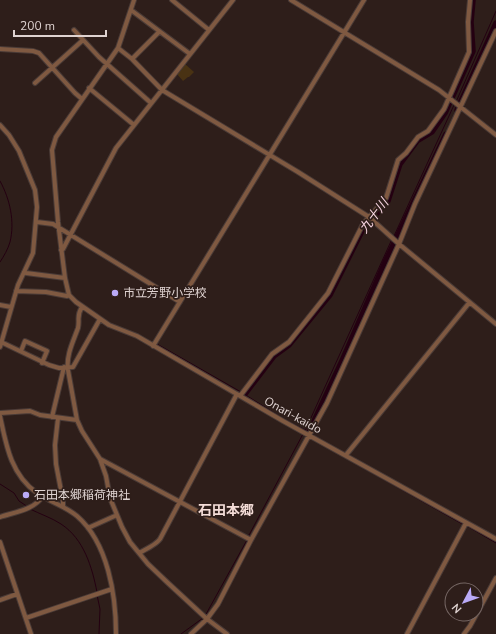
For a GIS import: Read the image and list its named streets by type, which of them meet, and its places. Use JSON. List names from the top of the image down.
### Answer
{
  "streets": {
    "street": ["Onari-kaido"]
  },
  "districts": ["石田本郷"],
  "water": ["九十川"],
  "places": ["市立芳野小学校", "石田本郷稲荷神社"],
  "scale_bar": "200 m",
  "north": "bottom left"
}
